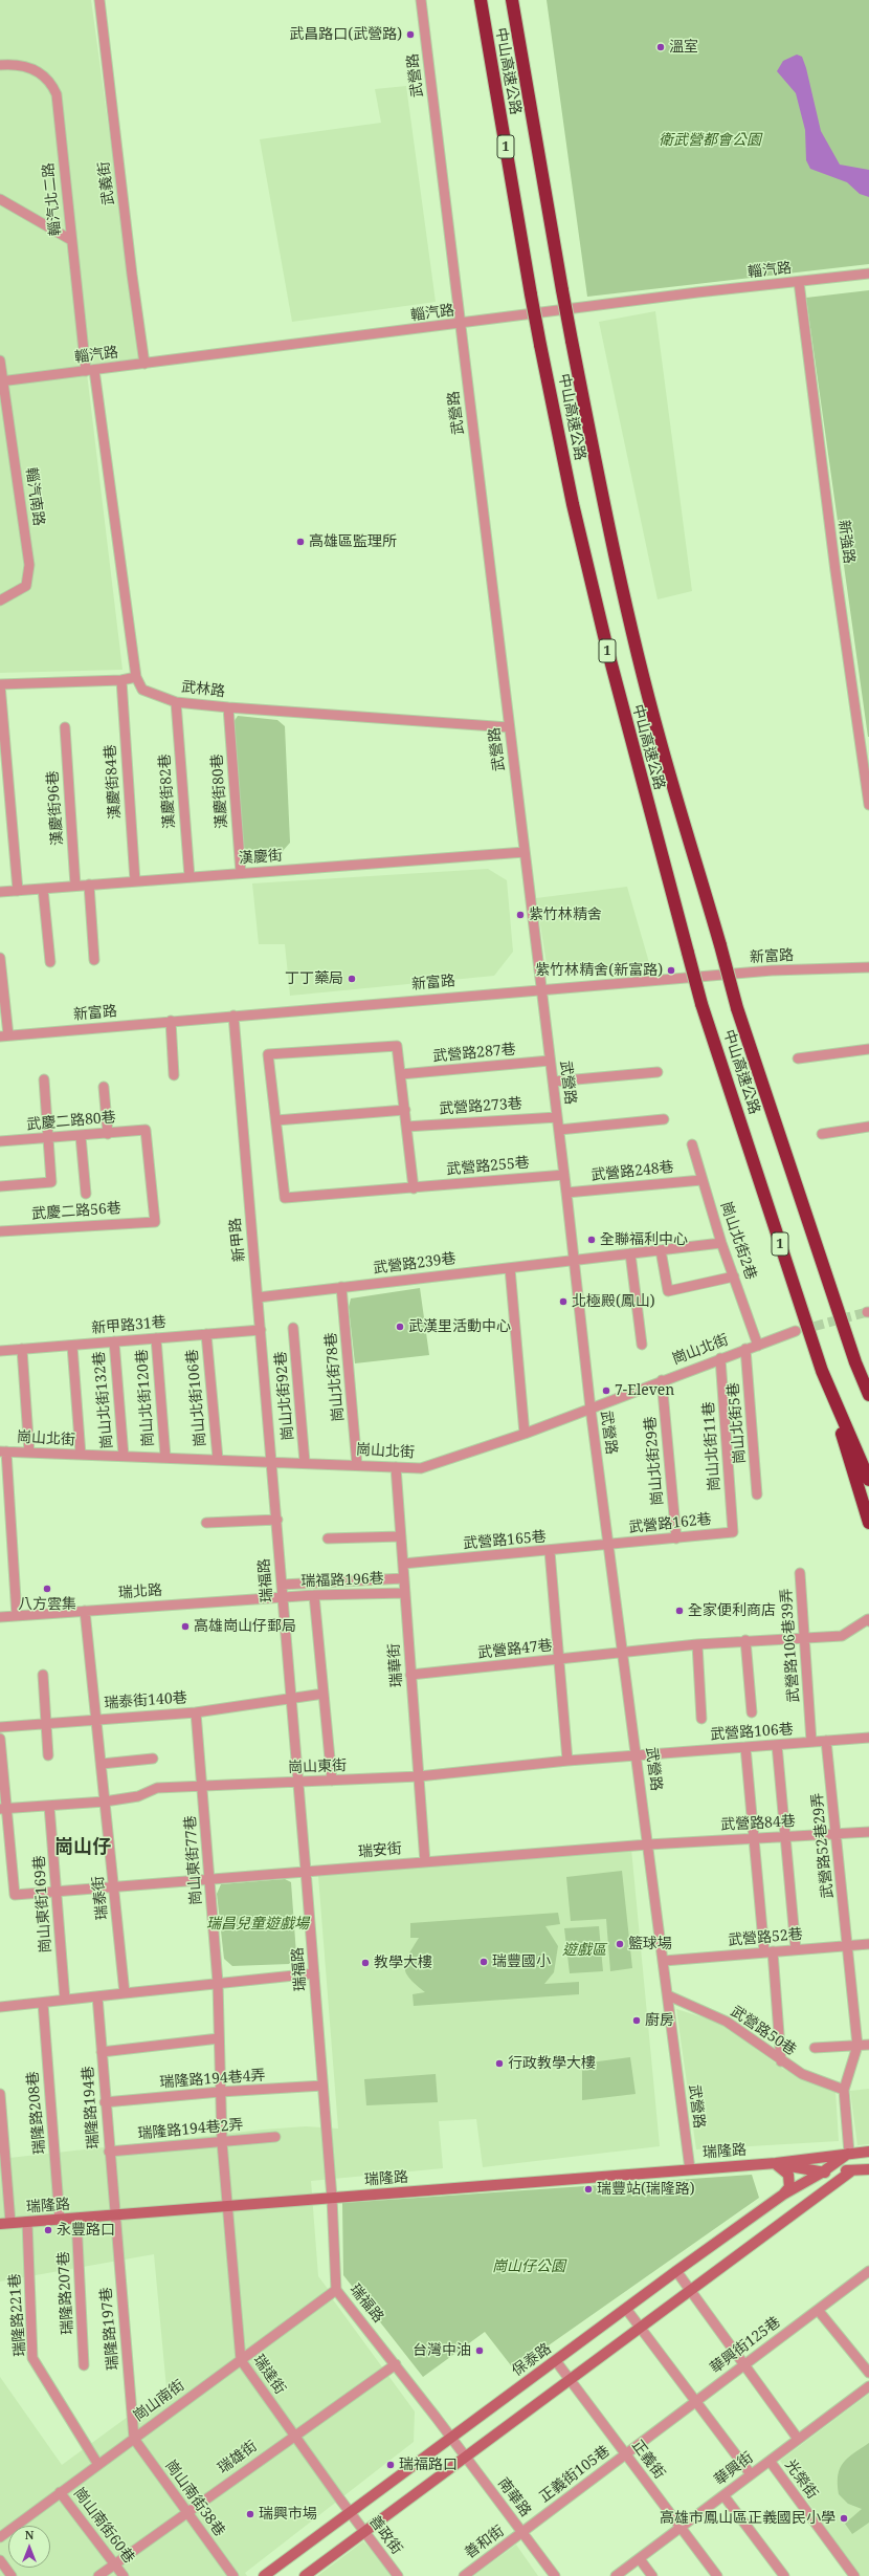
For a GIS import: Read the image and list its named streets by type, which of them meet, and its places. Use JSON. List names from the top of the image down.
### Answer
{
  "streets": {
    "highway": ["中山高速公路", "1"],
    "street": [
      "武營路",
      "武義街",
      "輜汽北二路",
      "輜汽路",
      "輜汽南路",
      "新強路",
      "武林路",
      "漢慶街84巷",
      "漢慶街82巷",
      "漢慶街80巷",
      "漢慶街96巷",
      "漢慶街",
      "新富路",
      "武營路287巷",
      "武營路273巷",
      "武慶二路80巷",
      "武營路255巷",
      "武營路248巷",
      "武慶二路56巷",
      "新甲路",
      "崗山北街2巷",
      "武營路239巷",
      "新甲路31巷",
      "崗山北街",
      "崗山北街78巷",
      "崗山北街92巷",
      "崗山北街120巷",
      "崗山北街106巷",
      "崗山北街132巷",
      "崗山北街5巷",
      "崗山北街11巷",
      "崗山北街29巷",
      "武營路162巷",
      "武營路165巷",
      "瑞福路",
      "瑞福路196巷",
      "瑞北路",
      "武營路106巷39弄",
      "武營路47巷",
      "瑞華街",
      "瑞泰街140巷",
      "武營路106巷",
      "崗山東街",
      "武營路84巷",
      "武營路52巷29弄",
      "瑞安街",
      "崗山東街77巷",
      "瑞泰街",
      "崗山東街169巷",
      "武營路52巷",
      "武營路50巷",
      "瑞隆路194巷4弄",
      "瑞隆路194巷",
      "瑞隆路208巷",
      "瑞隆路194巷2弄",
      "瑞隆路",
      "瑞隆路207巷",
      "瑞隆路221巷",
      "瑞隆路197巷",
      "華興街125巷",
      "保泰路",
      "瑞達街",
      "崗山南街",
      "瑞雄街",
      "正義街",
      "華興街",
      "正義街105巷",
      "光榮街",
      "南華路",
      "崗山南街38巷",
      "崗山南街60巷",
      "善政街",
      "善和街"
    ]
  },
  "crossings": [
    ["武營路", "輜汽路"],
    ["武營路", "武林路"],
    ["武營路", "漢慶街"],
    ["武營路", "新富路"],
    ["武營路", "武營路287巷"],
    ["武營路", "武營路273巷"],
    ["武營路", "武營路255巷"],
    ["武營路", "武營路248巷"],
    ["武營路", "武營路239巷"],
    ["武營路", "崗山北街"],
    ["武營路", "武營路162巷"],
    ["武營路", "武營路165巷"],
    ["武營路", "武營路47巷"],
    ["武營路", "武營路106巷"],
    ["武營路", "崗山東街"],
    ["武營路", "武營路84巷"],
    ["武營路", "瑞安街"],
    ["武營路", "武營路52巷"],
    ["武營路", "武營路50巷"],
    ["武營路", "瑞隆路"],
    ["武義街", "輜汽路"],
    ["輜汽北二路", "輜汽路"],
    ["輜汽路", "輜汽南路"],
    ["輜汽路", "新強路"],
    ["武林路", "漢慶街82巷"],
    ["武林路", "漢慶街80巷"],
    ["漢慶街84巷", "漢慶街"],
    ["漢慶街82巷", "漢慶街"],
    ["漢慶街80巷", "漢慶街"],
    ["漢慶街96巷", "漢慶街"],
    ["新富路", "新甲路"],
    ["武慶二路80巷", "武慶二路56巷"],
    ["武營路248巷", "崗山北街2巷"],
    ["新甲路", "武營路239巷"],
    ["新甲路", "新甲路31巷"],
    ["新甲路", "崗山北街"],
    ["新甲路", "瑞福路"],
    ["崗山北街2巷", "武營路239巷"],
    ["崗山北街2巷", "崗山北街"],
    ["武營路239巷", "崗山北街78巷"],
    ["新甲路31巷", "崗山北街120巷"],
    ["新甲路31巷", "崗山北街106巷"],
    ["新甲路31巷", "崗山北街132巷"],
    ["崗山北街", "崗山北街78巷"],
    ["崗山北街", "崗山北街92巷"],
    ["崗山北街", "崗山北街120巷"],
    ["崗山北街", "崗山北街106巷"],
    ["崗山北街", "崗山北街132巷"],
    ["崗山北街", "崗山北街5巷"],
    ["崗山北街", "崗山北街11巷"],
    ["崗山北街", "崗山北街29巷"],
    ["崗山北街", "瑞福路"],
    ["崗山北街", "瑞華街"],
    ["崗山北街11巷", "武營路162巷"],
    ["崗山北街29巷", "武營路162巷"],
    ["武營路162巷", "武營路165巷"],
    ["武營路165巷", "瑞華街"],
    ["瑞福路", "瑞福路196巷"],
    ["瑞福路", "瑞北路"],
    ["瑞福路", "瑞泰街140巷"],
    ["瑞福路", "崗山東街"],
    ["瑞福路", "瑞安街"],
    ["瑞福路", "瑞隆路194巷4弄"],
    ["瑞福路", "瑞隆路"],
    ["瑞福路", "保泰路"],
    ["瑞福路", "崗山南街"],
    ["瑞福路", "瑞雄街"],
    ["瑞福路", "南華路"],
    ["瑞福路196巷", "瑞北路"],
    ["瑞福路196巷", "瑞華街"],
    ["瑞北路", "瑞泰街"],
    ["武營路106巷39弄", "武營路47巷"],
    ["武營路106巷39弄", "武營路106巷"],
    ["武營路47巷", "瑞華街"],
    ["瑞華街", "崗山東街"],
    ["瑞華街", "瑞安街"],
    ["瑞泰街140巷", "崗山東街"],
    ["瑞泰街140巷", "崗山東街77巷"],
    ["瑞泰街140巷", "瑞泰街"],
    ["武營路106巷", "崗山東街"],
    ["武營路106巷", "武營路52巷29弄"],
    ["崗山東街", "瑞安街"],
    ["崗山東街", "崗山東街77巷"],
    ["崗山東街", "瑞泰街"],
    ["崗山東街", "崗山東街169巷"],
    ["武營路84巷", "武營路52巷29弄"],
    ["武營路84巷", "瑞安街"],
    ["武營路52巷29弄", "武營路52巷"],
    ["瑞安街", "崗山東街77巷"],
    ["瑞安街", "瑞泰街"],
    ["瑞安街", "崗山東街169巷"],
    ["崗山東街77巷", "瑞隆路194巷4弄"],
    ["崗山東街77巷", "瑞達街"],
    ["瑞隆路194巷4弄", "瑞隆路194巷"],
    ["瑞隆路194巷4弄", "瑞達街"],
    ["瑞隆路194巷", "瑞隆路194巷2弄"],
    ["瑞隆路194巷", "瑞隆路"],
    ["瑞隆路194巷", "瑞隆路197巷"],
    ["瑞隆路208巷", "瑞隆路"],
    ["瑞隆路194巷2弄", "瑞達街"],
    ["瑞隆路", "瑞隆路207巷"],
    ["瑞隆路", "瑞隆路221巷"],
    ["瑞隆路", "瑞隆路197巷"],
    ["瑞隆路", "保泰路"],
    ["瑞隆路", "瑞達街"],
    ["瑞隆路221巷", "崗山南街"],
    ["瑞隆路197巷", "崗山南街"],
    ["瑞隆路197巷", "崗山南街38巷"],
    ["華興街125巷", "正義街"],
    ["華興街125巷", "正義街105巷"],
    ["保泰路", "瑞達街"],
    ["保泰路", "正義街"],
    ["保泰路", "南華路"],
    ["保泰路", "善政街"],
    ["瑞達街", "崗山南街"],
    ["瑞達街", "瑞雄街"],
    ["瑞達街", "善政街"],
    ["崗山南街", "崗山南街38巷"],
    ["崗山南街", "崗山南街60巷"],
    ["瑞雄街", "崗山南街38巷"],
    ["瑞雄街", "崗山南街60巷"],
    ["正義街", "華興街"],
    ["正義街", "正義街105巷"],
    ["華興街", "光榮街"],
    ["正義街105巷", "南華路"],
    ["正義街105巷", "善和街"],
    ["南華路", "善和街"]
  ],
  "districts": ["崗山仔"],
  "parks": [
    "衛武營都會公園",
    "瑞昌兒童遊戲場",
    "遊戲區",
    "崗山仔公園"
  ],
  "places": [
    "武昌路口(武營路)",
    "溫室",
    "高雄區監理所",
    "紫竹林精舍",
    "紫竹林精舍(新富路)",
    "丁丁藥局",
    "全聯福利中心",
    "北極殿(鳳山)",
    "武漢里活動中心",
    "7-Eleven",
    "八方雲集",
    "全家便利商店",
    "高雄崗山仔郵局",
    "籃球場",
    "瑞豐國小",
    "教學大樓",
    "廚房",
    "行政教學大樓",
    "瑞豐站(瑞隆路)",
    "永豐路口",
    "台灣中油",
    "瑞福路口",
    "瑞興市場",
    "高雄市鳳山區正義國民小學"
  ],
  "north": "top"
}
